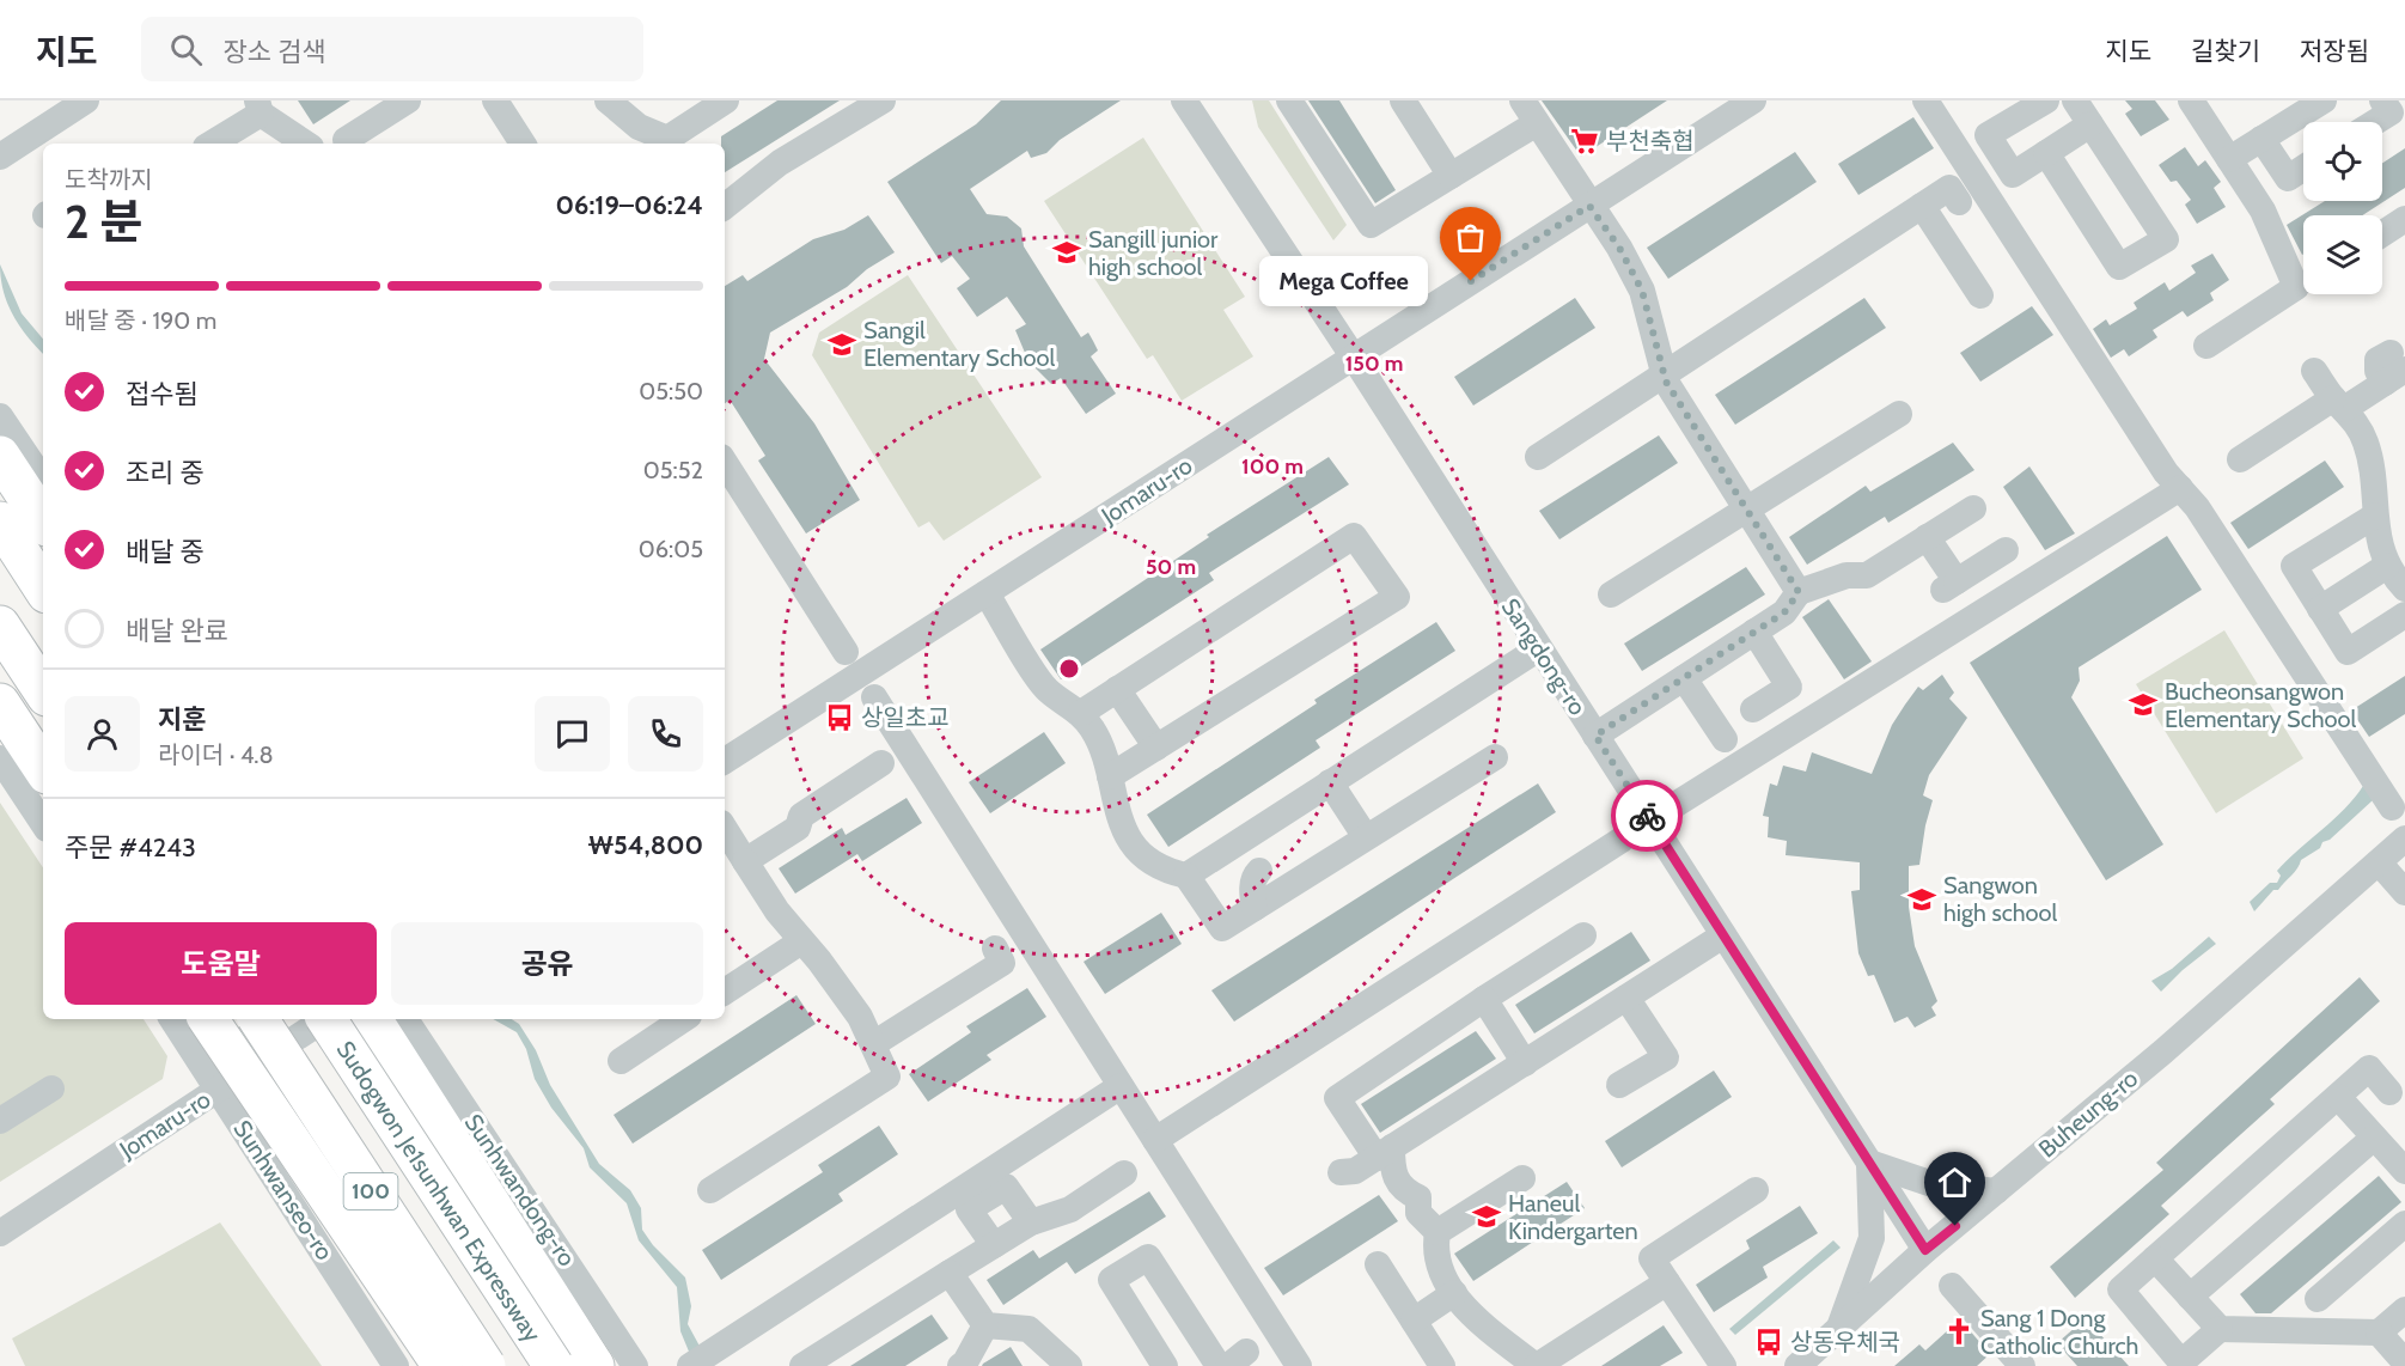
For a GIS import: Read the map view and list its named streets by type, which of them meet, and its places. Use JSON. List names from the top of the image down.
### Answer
{
  "streets": {
    "highway": ["100", "Sudogwon Je1sunhwan Expressway"],
    "street": [
      "Jomaru-ro",
      "Sangdong-ro",
      "Buheung-ro",
      "Sunhwanseo-ro",
      "Sunhwandong-ro"
    ]
  },
  "crossings": [
    ["Jomaru-ro", "Sangdong-ro"],
    ["Jomaru-ro", "Sunhwanseo-ro"],
    ["Sangdong-ro", "Buheung-ro"]
  ],
  "places": {
    "supermarket": ["부천축협"],
    "school or university": [
      "Sangill junior high school",
      "Sangil Elementary School",
      "Bucheonsangwon Elementary School",
      "Sangwon high school",
      "Haneul Kindergarten"
    ],
    "other": ["Mega Coffee"],
    "bus stop": ["상일초교", "상동우체국"],
    "church": ["Sang 1 Dong Catholic Church"]
  },
  "page": {
    "header": "지도",
    "search": "장소 검색",
    "nav": ["지도", "길찾기", "저장됨"],
    "heading": ["2 분", "도착까지", "06:19–06:24"],
    "panel": [
      "지훈",
      "라이더 · 4.8",
      "주문 #4243",
      "₩54,800"
    ],
    "bubble": "Mega Coffee",
    "bar": "배달 중 · 190 m",
    "list": [
      ["접수됨", "05:50"],
      ["조리 중", "05:52"],
      ["배달 중", "06:05"],
      "배달 완료"
    ],
    "buttons": ["도움말", "공유"]
  },
  "rings": ["150 m", "100 m", "50 m"]
}
